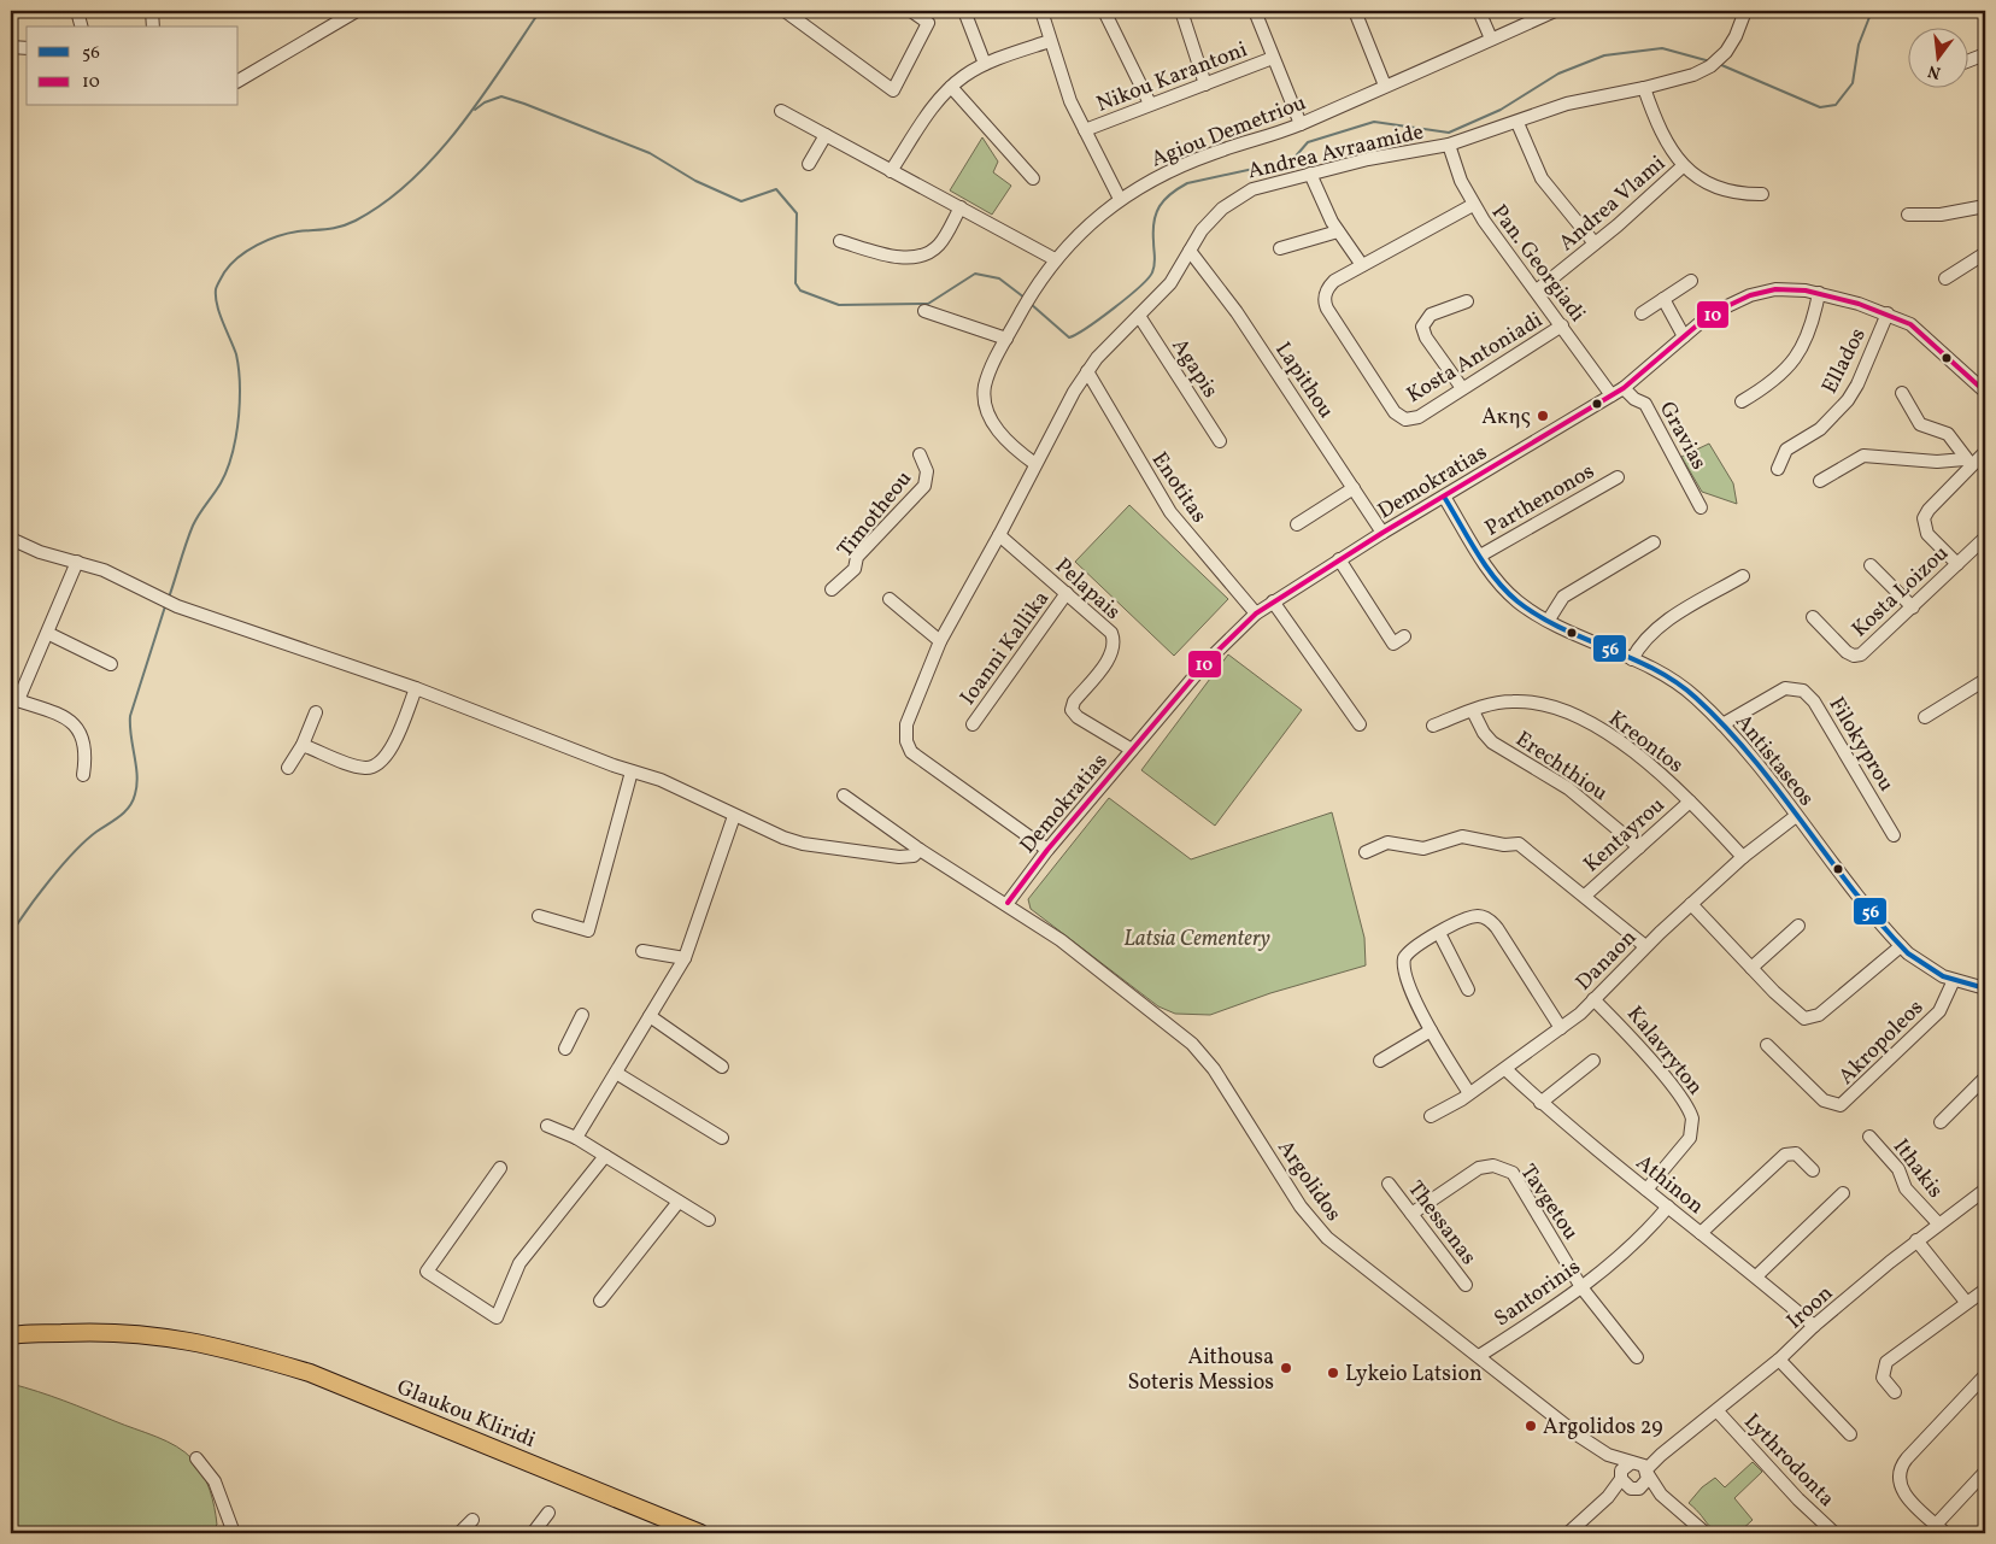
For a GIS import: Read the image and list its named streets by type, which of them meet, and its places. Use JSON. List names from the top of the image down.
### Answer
{
  "streets": {
    "main road": ["Glaukou Kliridi"],
    "street": [
      "Nikou Karantoni",
      "Agiou Demetriou",
      "Andrea Avraamide",
      "Andrea Vlami",
      "Pan. Georgiadi",
      "Kosta Antoniadi",
      "Ellados",
      "Agapis",
      "Lapithou",
      "Gravias",
      "Demokratias",
      "Enotitas",
      "Parthenonos",
      "Timotheou",
      "Pelapais",
      "Kosta Loizou",
      "Ioanni Kallika",
      "Kreontos",
      "Filokyprou",
      "Antistaseos",
      "Erechthiou",
      "Kentayrou",
      "Danaon",
      "Akropoleos",
      "Kalavryton",
      "Ithakis",
      "Argolidos",
      "Athinon",
      "Tavgetou",
      "Thessanas",
      "Santorinis",
      "Iroon",
      "Lythrodonta"
    ]
  },
  "crossings": [
    ["Agiou Demetriou", "Andrea Avraamide"],
    ["Andrea Avraamide", "Pan. Georgiadi"],
    ["Andrea Avraamide", "Agapis"],
    ["Andrea Avraamide", "Lapithou"],
    ["Andrea Avraamide", "Demokratias"],
    ["Andrea Avraamide", "Enotitas"],
    ["Andrea Avraamide", "Pelapais"],
    ["Andrea Vlami", "Pan. Georgiadi"],
    ["Pan. Georgiadi", "Kosta Antoniadi"],
    ["Pan. Georgiadi", "Demokratias"],
    ["Ellados", "Demokratias"],
    ["Lapithou", "Demokratias"],
    ["Gravias", "Demokratias"],
    ["Demokratias", "Enotitas"],
    ["Demokratias", "Pelapais"],
    ["Demokratias", "Antistaseos"],
    ["Demokratias", "Argolidos"],
    ["Parthenonos", "Antistaseos"],
    ["Pelapais", "Ioanni Kallika"],
    ["Kreontos", "Erechthiou"],
    ["Kreontos", "Kentayrou"],
    ["Kreontos", "Danaon"],
    ["Filokyprou", "Antistaseos"],
    ["Antistaseos", "Danaon"],
    ["Antistaseos", "Akropoleos"],
    ["Erechthiou", "Kentayrou"],
    ["Danaon", "Kalavryton"],
    ["Danaon", "Athinon"],
    ["Kalavryton", "Athinon"],
    ["Ithakis", "Iroon"],
    ["Argolidos", "Santorinis"],
    ["Argolidos", "Iroon"],
    ["Athinon", "Santorinis"],
    ["Athinon", "Iroon"],
    ["Tavgetou", "Thessanas"],
    ["Tavgetou", "Santorinis"],
    ["Iroon", "Lythrodonta"]
  ],
  "parks": ["Latsia Cementery"],
  "places": [
    "Ακης",
    "Aithousa Soteris Messios",
    "Lykeio Latsion",
    "Argolidos 29"
  ],
  "lines": ["transit line 10", "transit line 56"],
  "legend": ["56", "10"],
  "north": "bottom"
}
